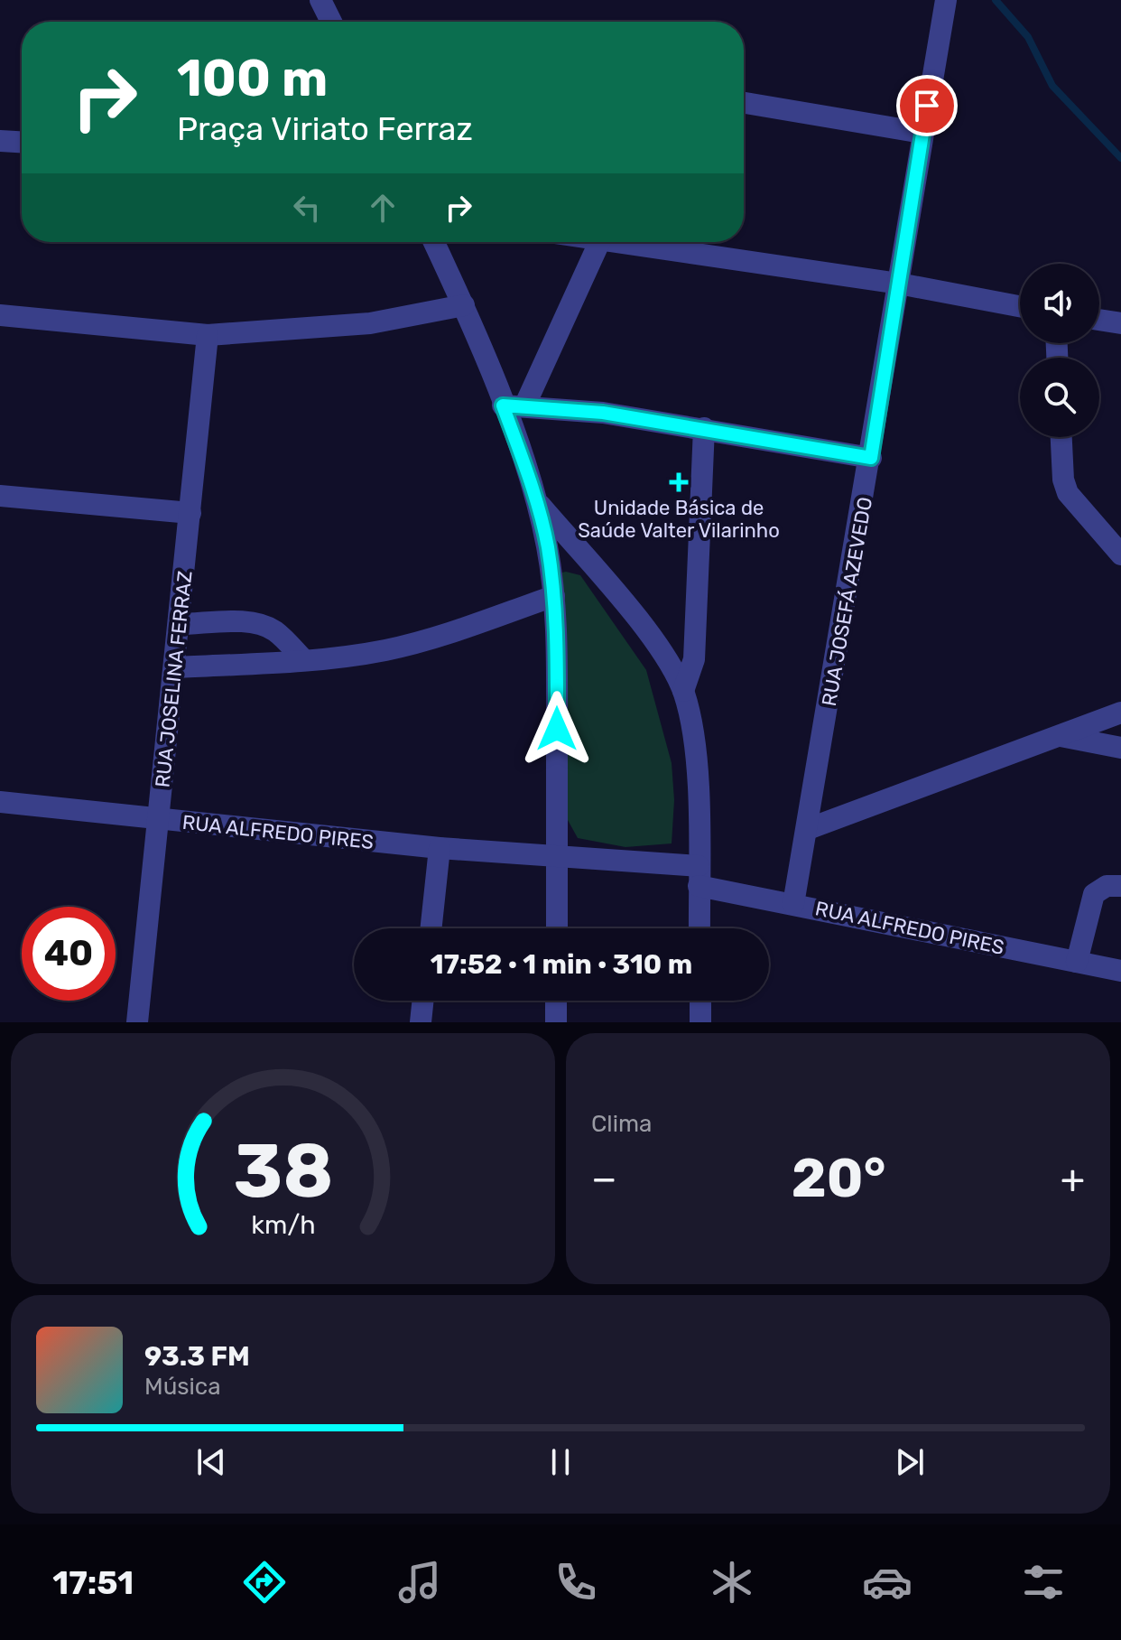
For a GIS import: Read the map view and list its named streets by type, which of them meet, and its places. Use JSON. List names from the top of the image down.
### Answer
{
  "streets": {
    "street": ["RUA JOSEFÁ AZEVEDO", "RUA JOSELINA FERRAZ", "RUA ALFREDO PIRES"]
  },
  "crossings": [
    ["RUA JOSEFÁ AZEVEDO", "RUA ALFREDO PIRES"],
    ["RUA JOSELINA FERRAZ", "RUA ALFREDO PIRES"]
  ],
  "places": {
    "health": ["Unidade Básica de Saúde Valter Vilarinho"]
  },
  "page": {
    "turn": ["100 m", "Praça Viriato Ferraz"],
    "limit": "40",
    "trip": "17:52 · 1 min · 310 m",
    "tile": "Clima",
    "heat": ["−", "20°", "+"],
    "song": ["93.3 FM", "Música"],
    "tabs": "17:51",
    "gauge": ["38", "km/h"]
  }
}
